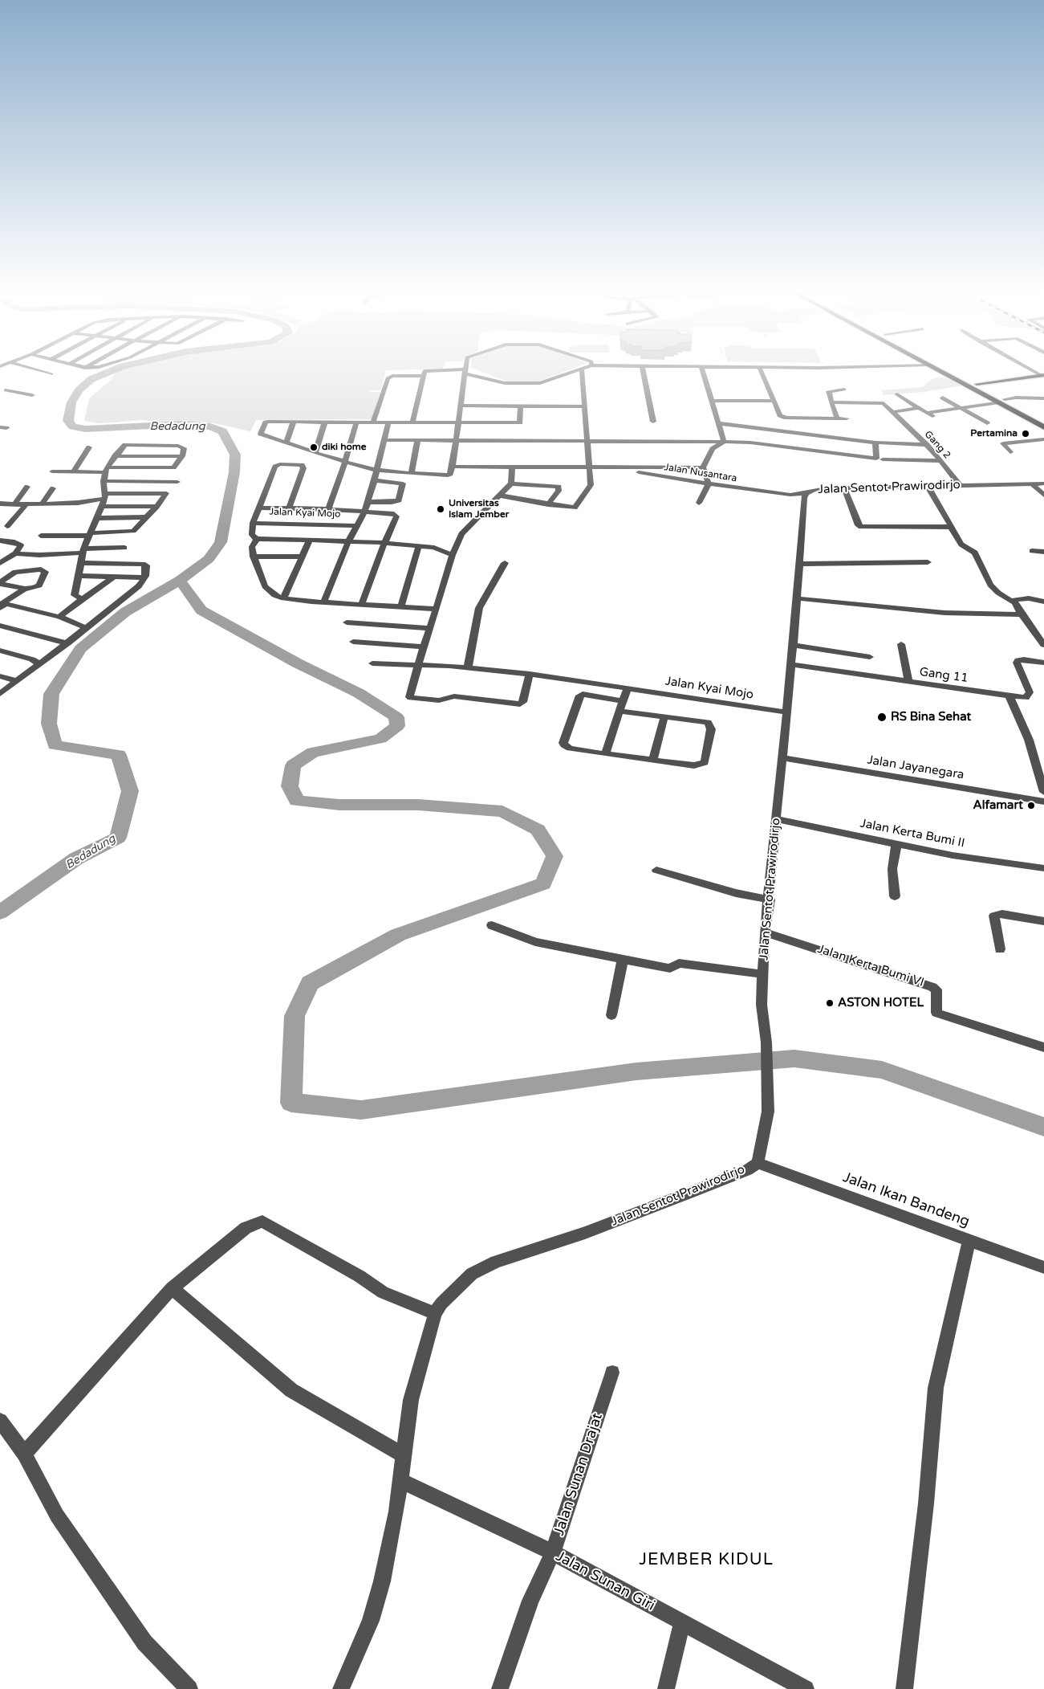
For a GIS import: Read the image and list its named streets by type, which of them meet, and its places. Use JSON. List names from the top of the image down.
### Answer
{
  "streets": {
    "street": [
      "Gang 2",
      "Jalan Nusantara",
      "Jalan Sentot Prawirodirjo",
      "Jalan Kyai Mojo",
      "Gang 11",
      "Jalan Jayanegara",
      "Jalan Kerta Bumi II",
      "Jalan Kerta Bumi VI",
      "Jalan Ikan Bandeng",
      "Jalan Sunan Drajat",
      "Jalan Sunan Giri"
    ]
  },
  "crossings": [
    ["Gang 2", "Jalan Sentot Prawirodirjo"],
    ["Jalan Nusantara", "Jalan Sentot Prawirodirjo"],
    ["Jalan Sentot Prawirodirjo", "Jalan Kyai Mojo"],
    ["Jalan Sentot Prawirodirjo", "Gang 11"],
    ["Jalan Sentot Prawirodirjo", "Jalan Jayanegara"],
    ["Jalan Sentot Prawirodirjo", "Jalan Kerta Bumi II"],
    ["Jalan Sentot Prawirodirjo", "Jalan Kerta Bumi VI"],
    ["Jalan Sentot Prawirodirjo", "Jalan Ikan Bandeng"],
    ["Jalan Sentot Prawirodirjo", "Jalan Sunan Giri"],
    ["Jalan Sunan Drajat", "Jalan Sunan Giri"]
  ],
  "districts": ["JEMBER KIDUL"],
  "water": ["Bedadung"],
  "places": [
    "Pertamina",
    "diki home",
    "Universitas Islam Jember",
    "RS Bina Sehat",
    "Alfamart",
    "ASTON HOTEL"
  ]
}
